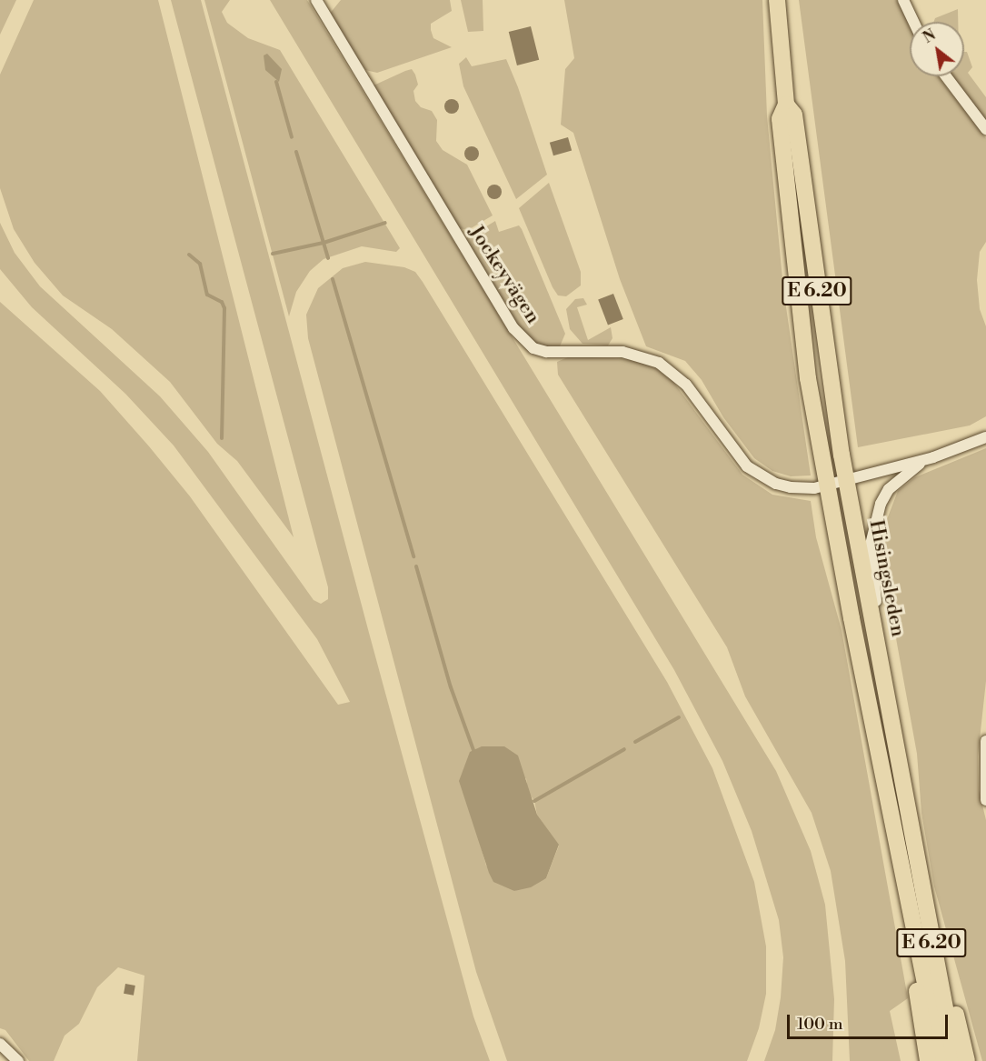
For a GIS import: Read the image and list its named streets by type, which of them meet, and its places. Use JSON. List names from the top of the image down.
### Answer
{
  "streets": {
    "highway": ["E 6.20", "Hisingsleden"],
    "street": ["Jockeyvägen"]
  },
  "crossings": [
    ["Jockeyvägen", "Hisingsleden"]
  ],
  "scale_bar": "100 m",
  "north": "top left"
}
